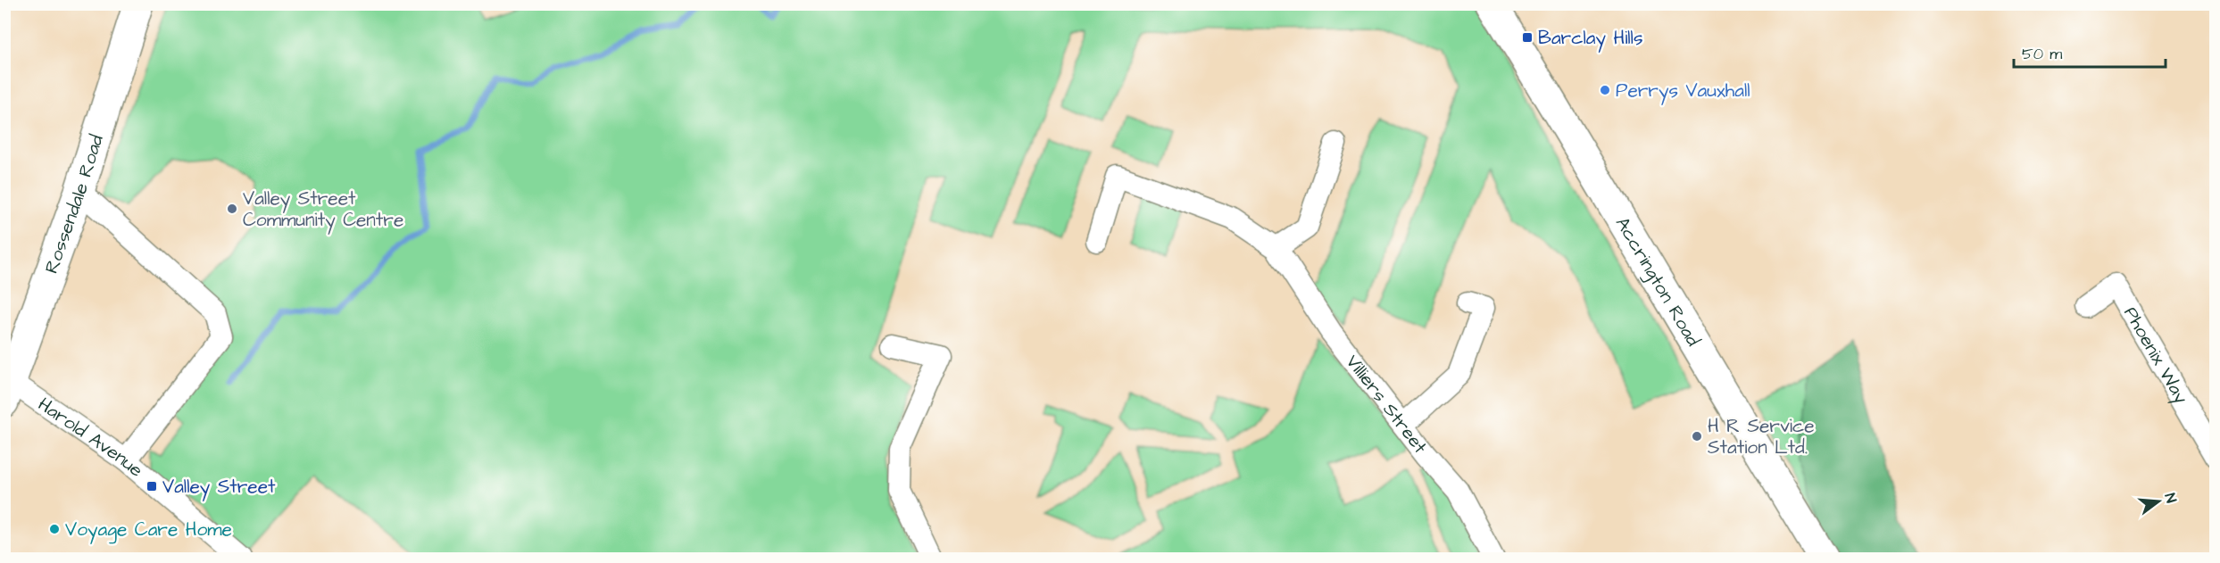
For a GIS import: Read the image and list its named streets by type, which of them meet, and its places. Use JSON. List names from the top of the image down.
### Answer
{
  "streets": {
    "main road": ["Rossendale Road", "Accrington Road"],
    "street": ["Phoenix Way", "Villiers Street", "Harold Avenue"]
  },
  "crossings": [
    ["Rossendale Road", "Harold Avenue"]
  ],
  "places": {
    "transit": ["Barclay Hills", "Valley Street"],
    "other": [
      "Perrys Vauxhall",
      "Valley Street Community Centre",
      "H R Service Station Ltd.",
      "Voyage Care Home"
    ]
  },
  "scale_bar": "50 m",
  "north": "right"
}
